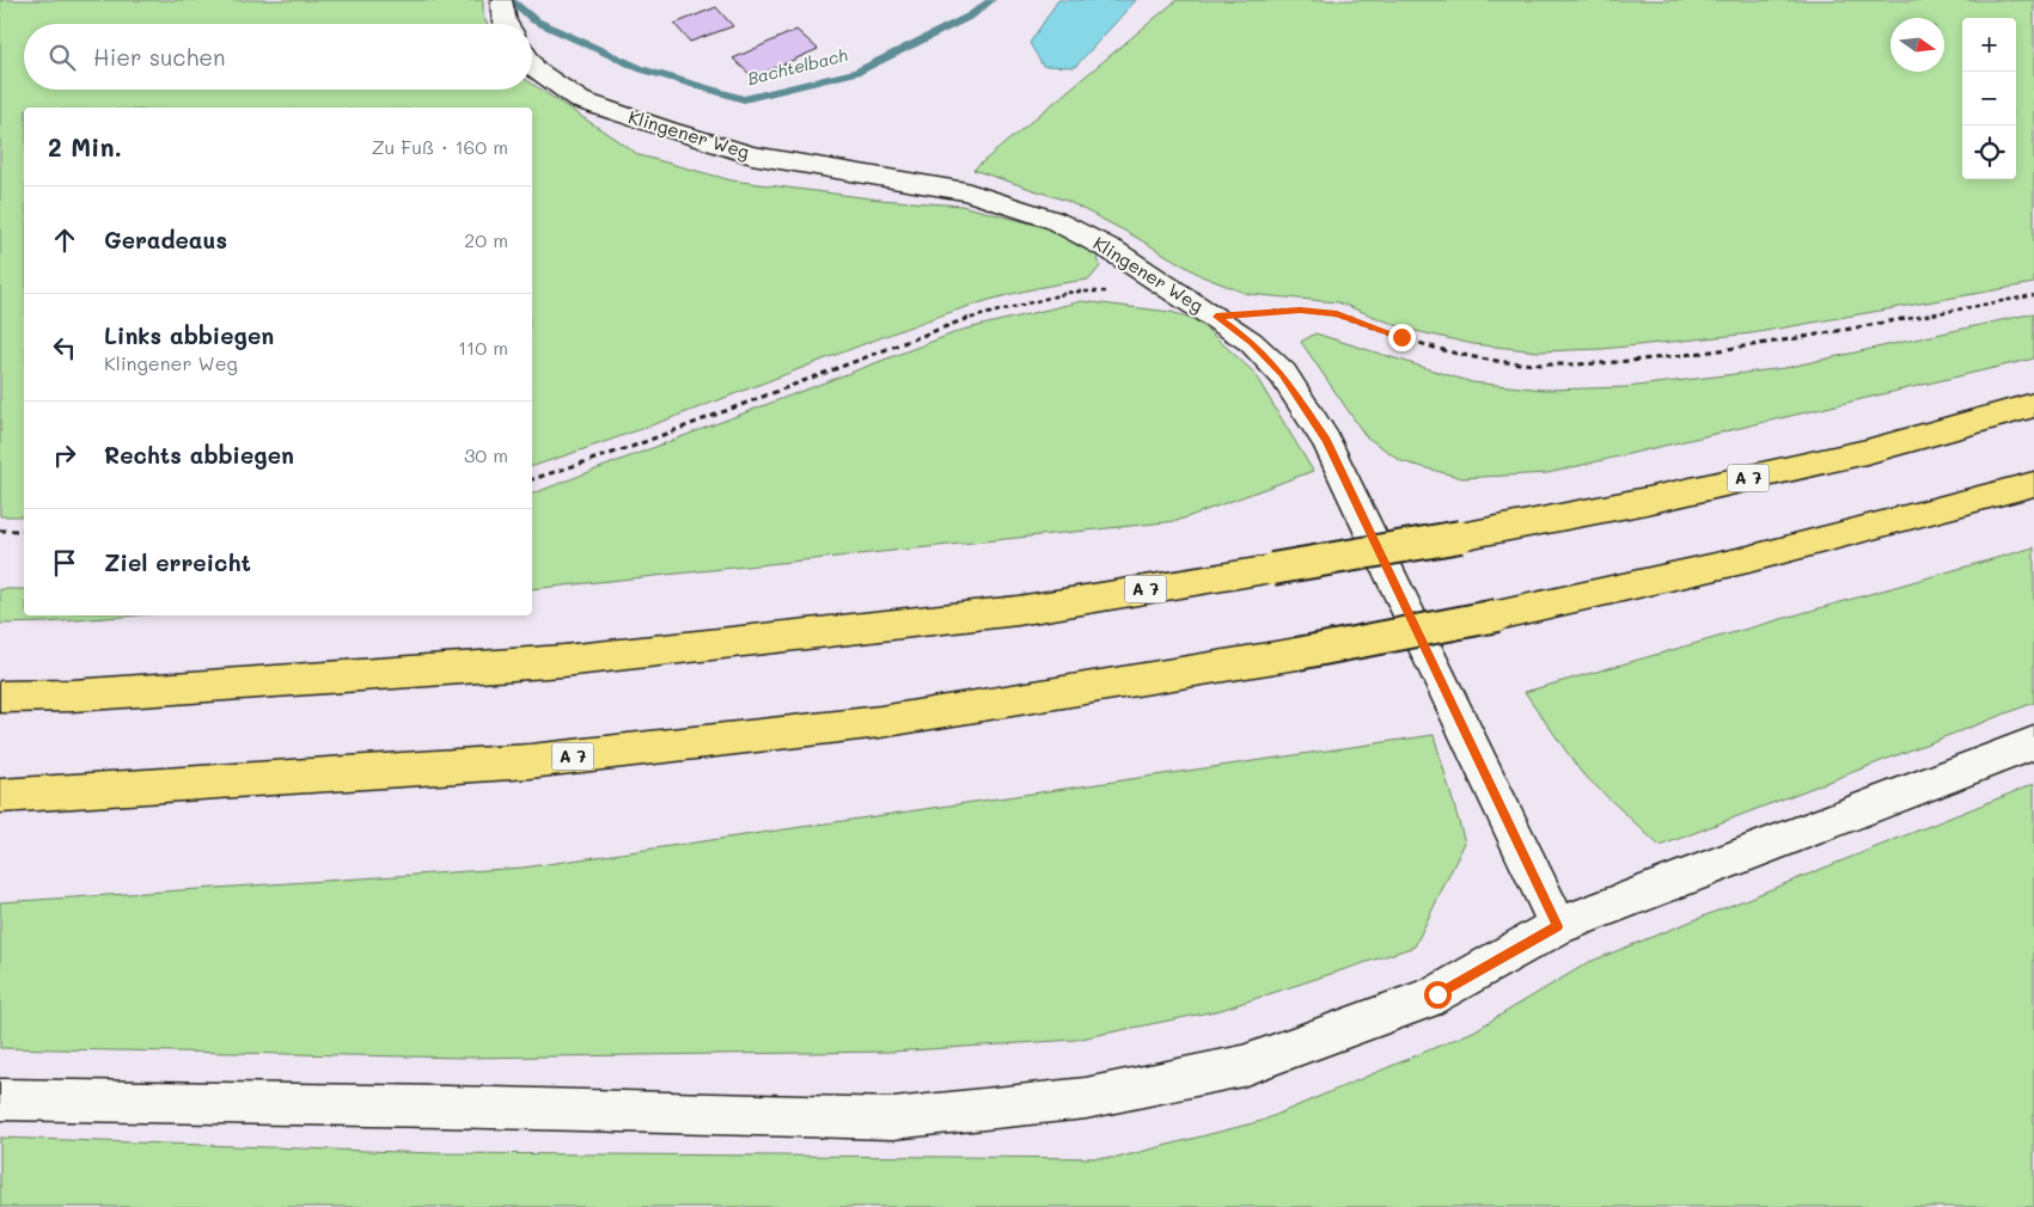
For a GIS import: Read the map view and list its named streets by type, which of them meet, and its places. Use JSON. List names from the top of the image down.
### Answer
{
  "streets": {
    "highway": ["A 7"],
    "street": ["Klingener Weg"]
  },
  "water": ["Bachtelbach"],
  "north": "right",
  "page": {
    "map_buttons": ["+", "−"],
    "search": "Hier suchen",
    "heading": ["2 Min.", "Zu Fuß · 160 m"],
    "list": [
      ["Geradeaus", "20 m"],
      ["Links abbiegen", "Klingener Weg", "110 m"],
      ["Rechts abbiegen", "30 m"],
      "Ziel erreicht"
    ]
  }
}
